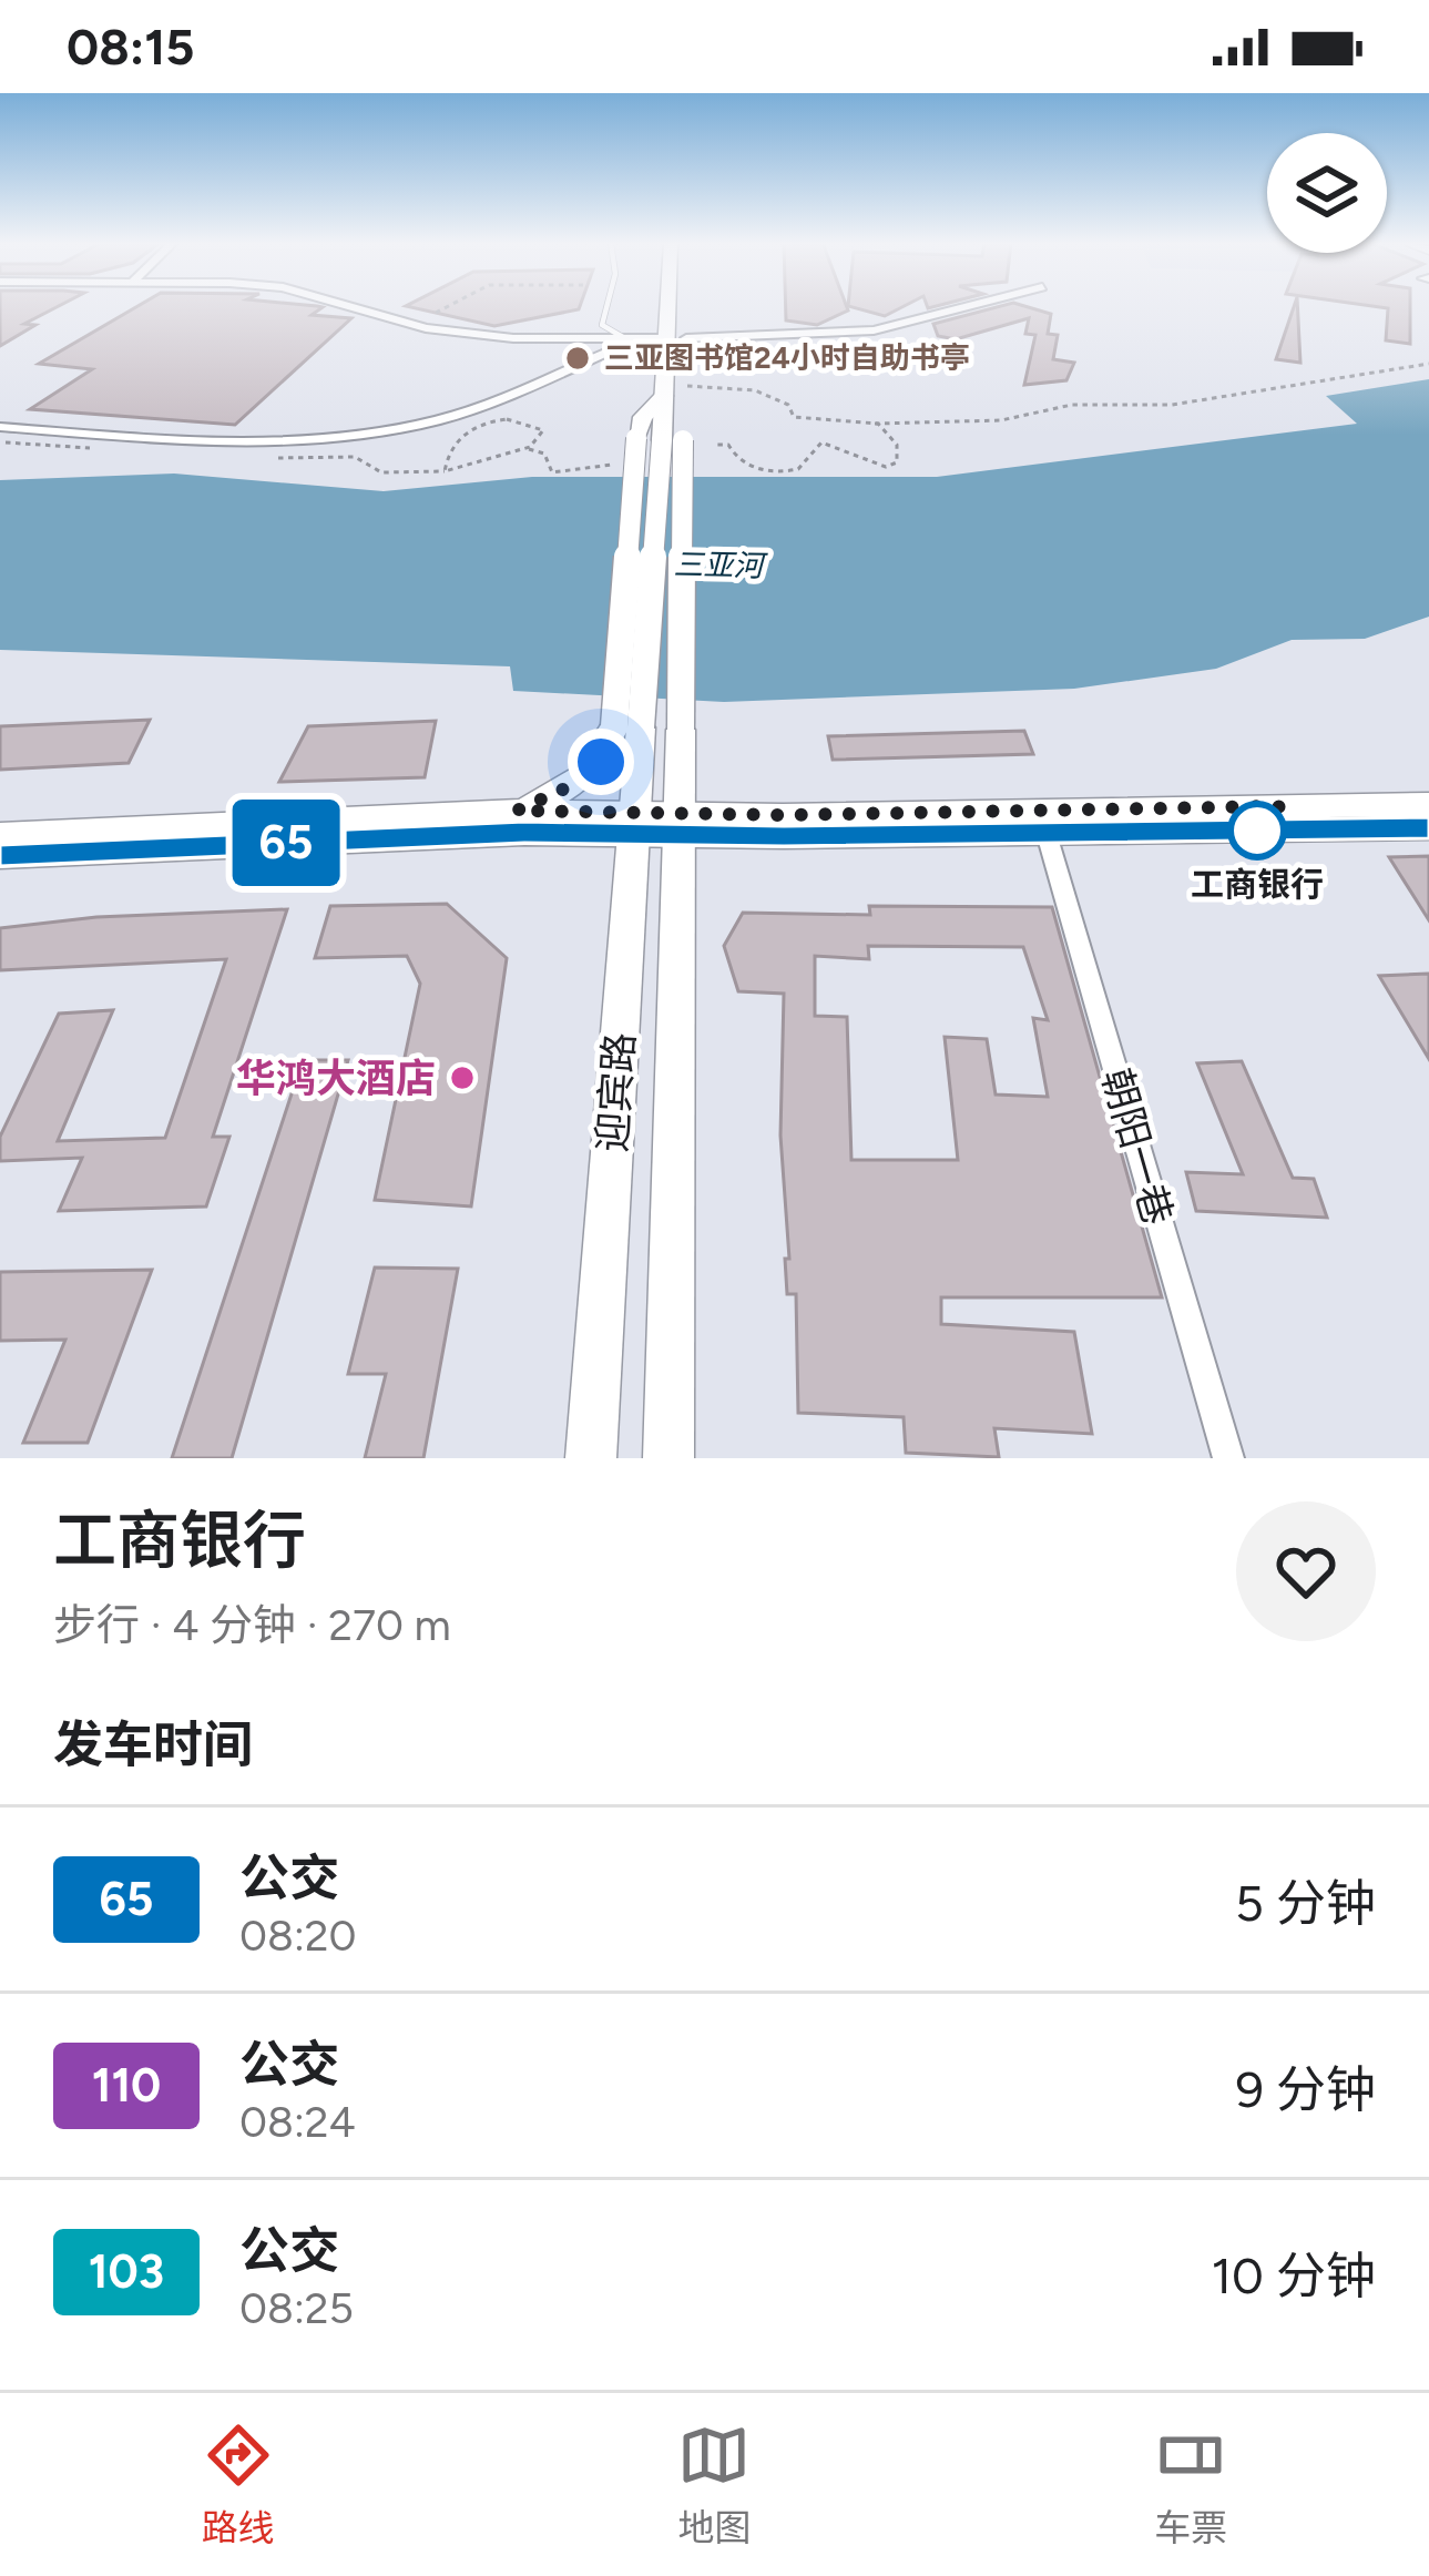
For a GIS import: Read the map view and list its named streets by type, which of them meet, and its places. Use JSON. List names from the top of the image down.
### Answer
{
  "streets": {
    "main road": ["迎宾路"],
    "street": ["朝阳一巷"]
  },
  "water": ["三亚河"],
  "places": ["三亚图书馆24小时自助书亭", "工商银行", "华鸿大酒店"],
  "lines": ["bus line 65"],
  "page": {
    "status": "08:15",
    "on_map": "65",
    "heading": [
      ["工商银行", "步行 · 4 分钟 · 270 m"],
      "发车时间"
    ],
    "list": [
      {
        "mark": "65",
        "name": "公交",
        "note": "08:20",
        "value": "5 分钟"
      },
      {
        "mark": "110",
        "name": "公交",
        "note": "08:24",
        "value": "9 分钟"
      },
      {
        "mark": "103",
        "name": "公交",
        "note": "08:25",
        "value": "10 分钟"
      }
    ],
    "tabs": ["路线", "地图", "车票"]
  }
}
